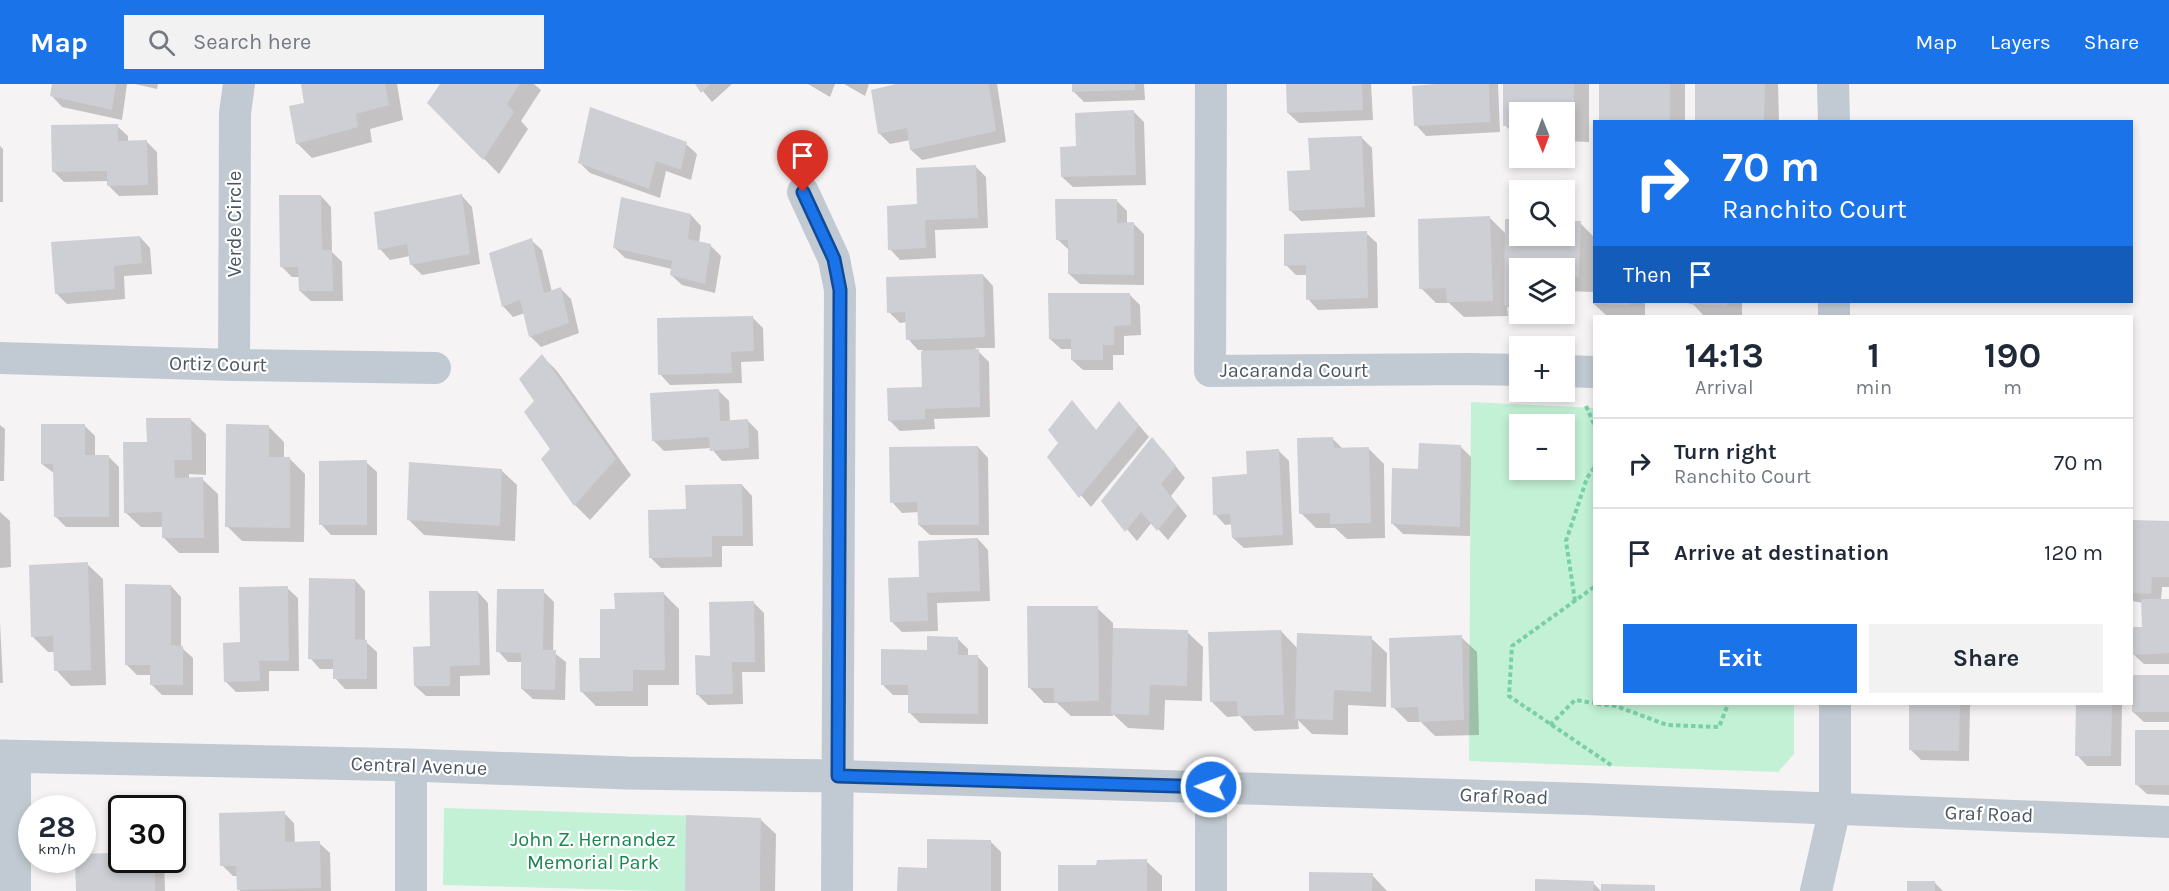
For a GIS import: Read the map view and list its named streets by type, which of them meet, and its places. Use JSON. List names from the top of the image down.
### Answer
{
  "streets": {
    "street": [
      "Verde Circle",
      "Ortiz Court",
      "Jacaranda Court",
      "Central Avenue",
      "Graf Road"
    ]
  },
  "crossings": [
    ["Verde Circle", "Ortiz Court"],
    ["Central Avenue", "Graf Road"]
  ],
  "parks": ["John Z. Hernandez Memorial Park"],
  "north": "bottom",
  "page": {
    "header": "Map",
    "search": "Search here",
    "nav": ["Map", "Layers", "Share"],
    "map_buttons": ["+", "−"],
    "turn": ["70 m", "Ranchito Court"],
    "then": "Then",
    "eta": [
      "14:13",
      "Arrival",
      "1",
      "min",
      "190",
      "m"
    ],
    "list": [
      {
        "name": "Turn right",
        "note": "Ranchito Court",
        "value": "70 m"
      },
      {
        "name": "Arrive at destination",
        "value": "120 m"
      }
    ],
    "buttons": ["Exit", "Share"],
    "speed": "28 km/h",
    "limit": "30"
  }
}
